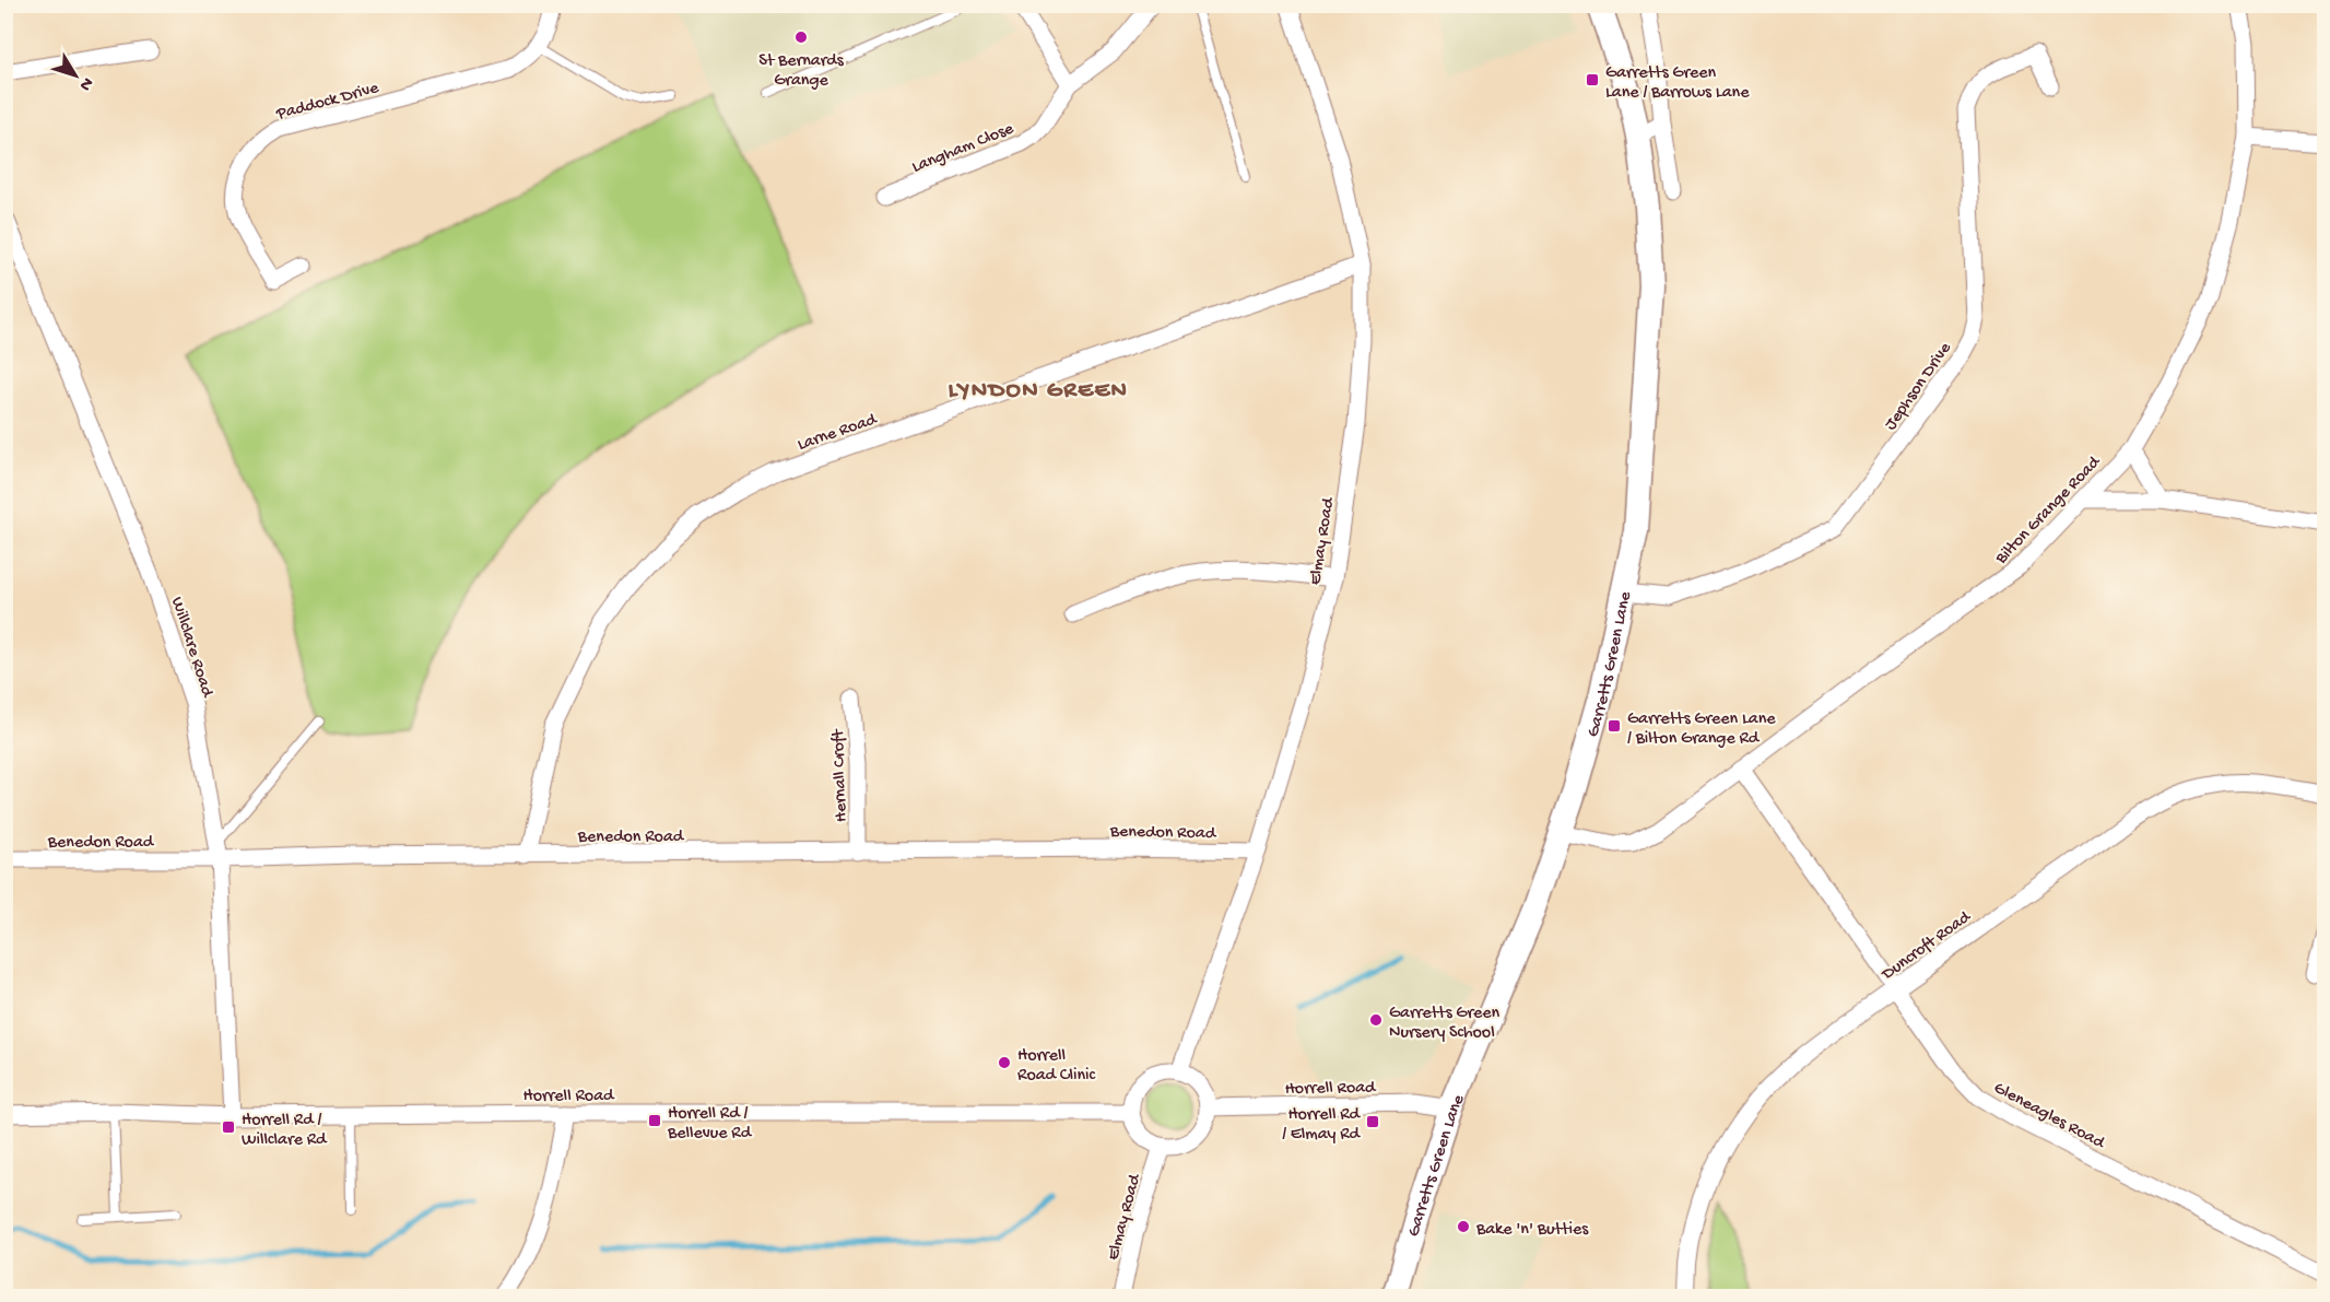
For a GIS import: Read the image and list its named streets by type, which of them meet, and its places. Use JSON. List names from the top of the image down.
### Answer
{
  "streets": {
    "street": [
      "Paddock Drive",
      "Langham Close",
      "Jephson Drive",
      "Larne Road",
      "Bilton Grange Road",
      "Elmay Road",
      "Willclare Road",
      "Garretts Green Lane",
      "Hernall Croft",
      "Benedon Road",
      "Duncroft Road",
      "Horrell Road",
      "Gleneagles Road"
    ]
  },
  "crossings": [
    ["Jephson Drive", "Garretts Green Lane"],
    ["Larne Road", "Elmay Road"],
    ["Larne Road", "Benedon Road"],
    ["Bilton Grange Road", "Garretts Green Lane"],
    ["Bilton Grange Road", "Gleneagles Road"],
    ["Elmay Road", "Benedon Road"],
    ["Elmay Road", "Horrell Road"],
    ["Willclare Road", "Benedon Road"],
    ["Willclare Road", "Horrell Road"],
    ["Garretts Green Lane", "Horrell Road"],
    ["Hernall Croft", "Benedon Road"],
    ["Duncroft Road", "Gleneagles Road"]
  ],
  "districts": ["LYNDON GREEN"],
  "places": {
    "other": [
      "St Bernards Grange",
      "Garretts Green Nursery School",
      "Horrell Road Clinic",
      "Bake 'n' Butties"
    ],
    "transit": [
      "Garretts Green Lane / Barrows Lane",
      "Garretts Green Lane / Bilton Grange Rd",
      "Horrell Rd / Bellevue Rd",
      "Horrell Rd / Elmay Rd",
      "Horrell Rd / Willclare Rd"
    ]
  },
  "north": "bottom right"
}
